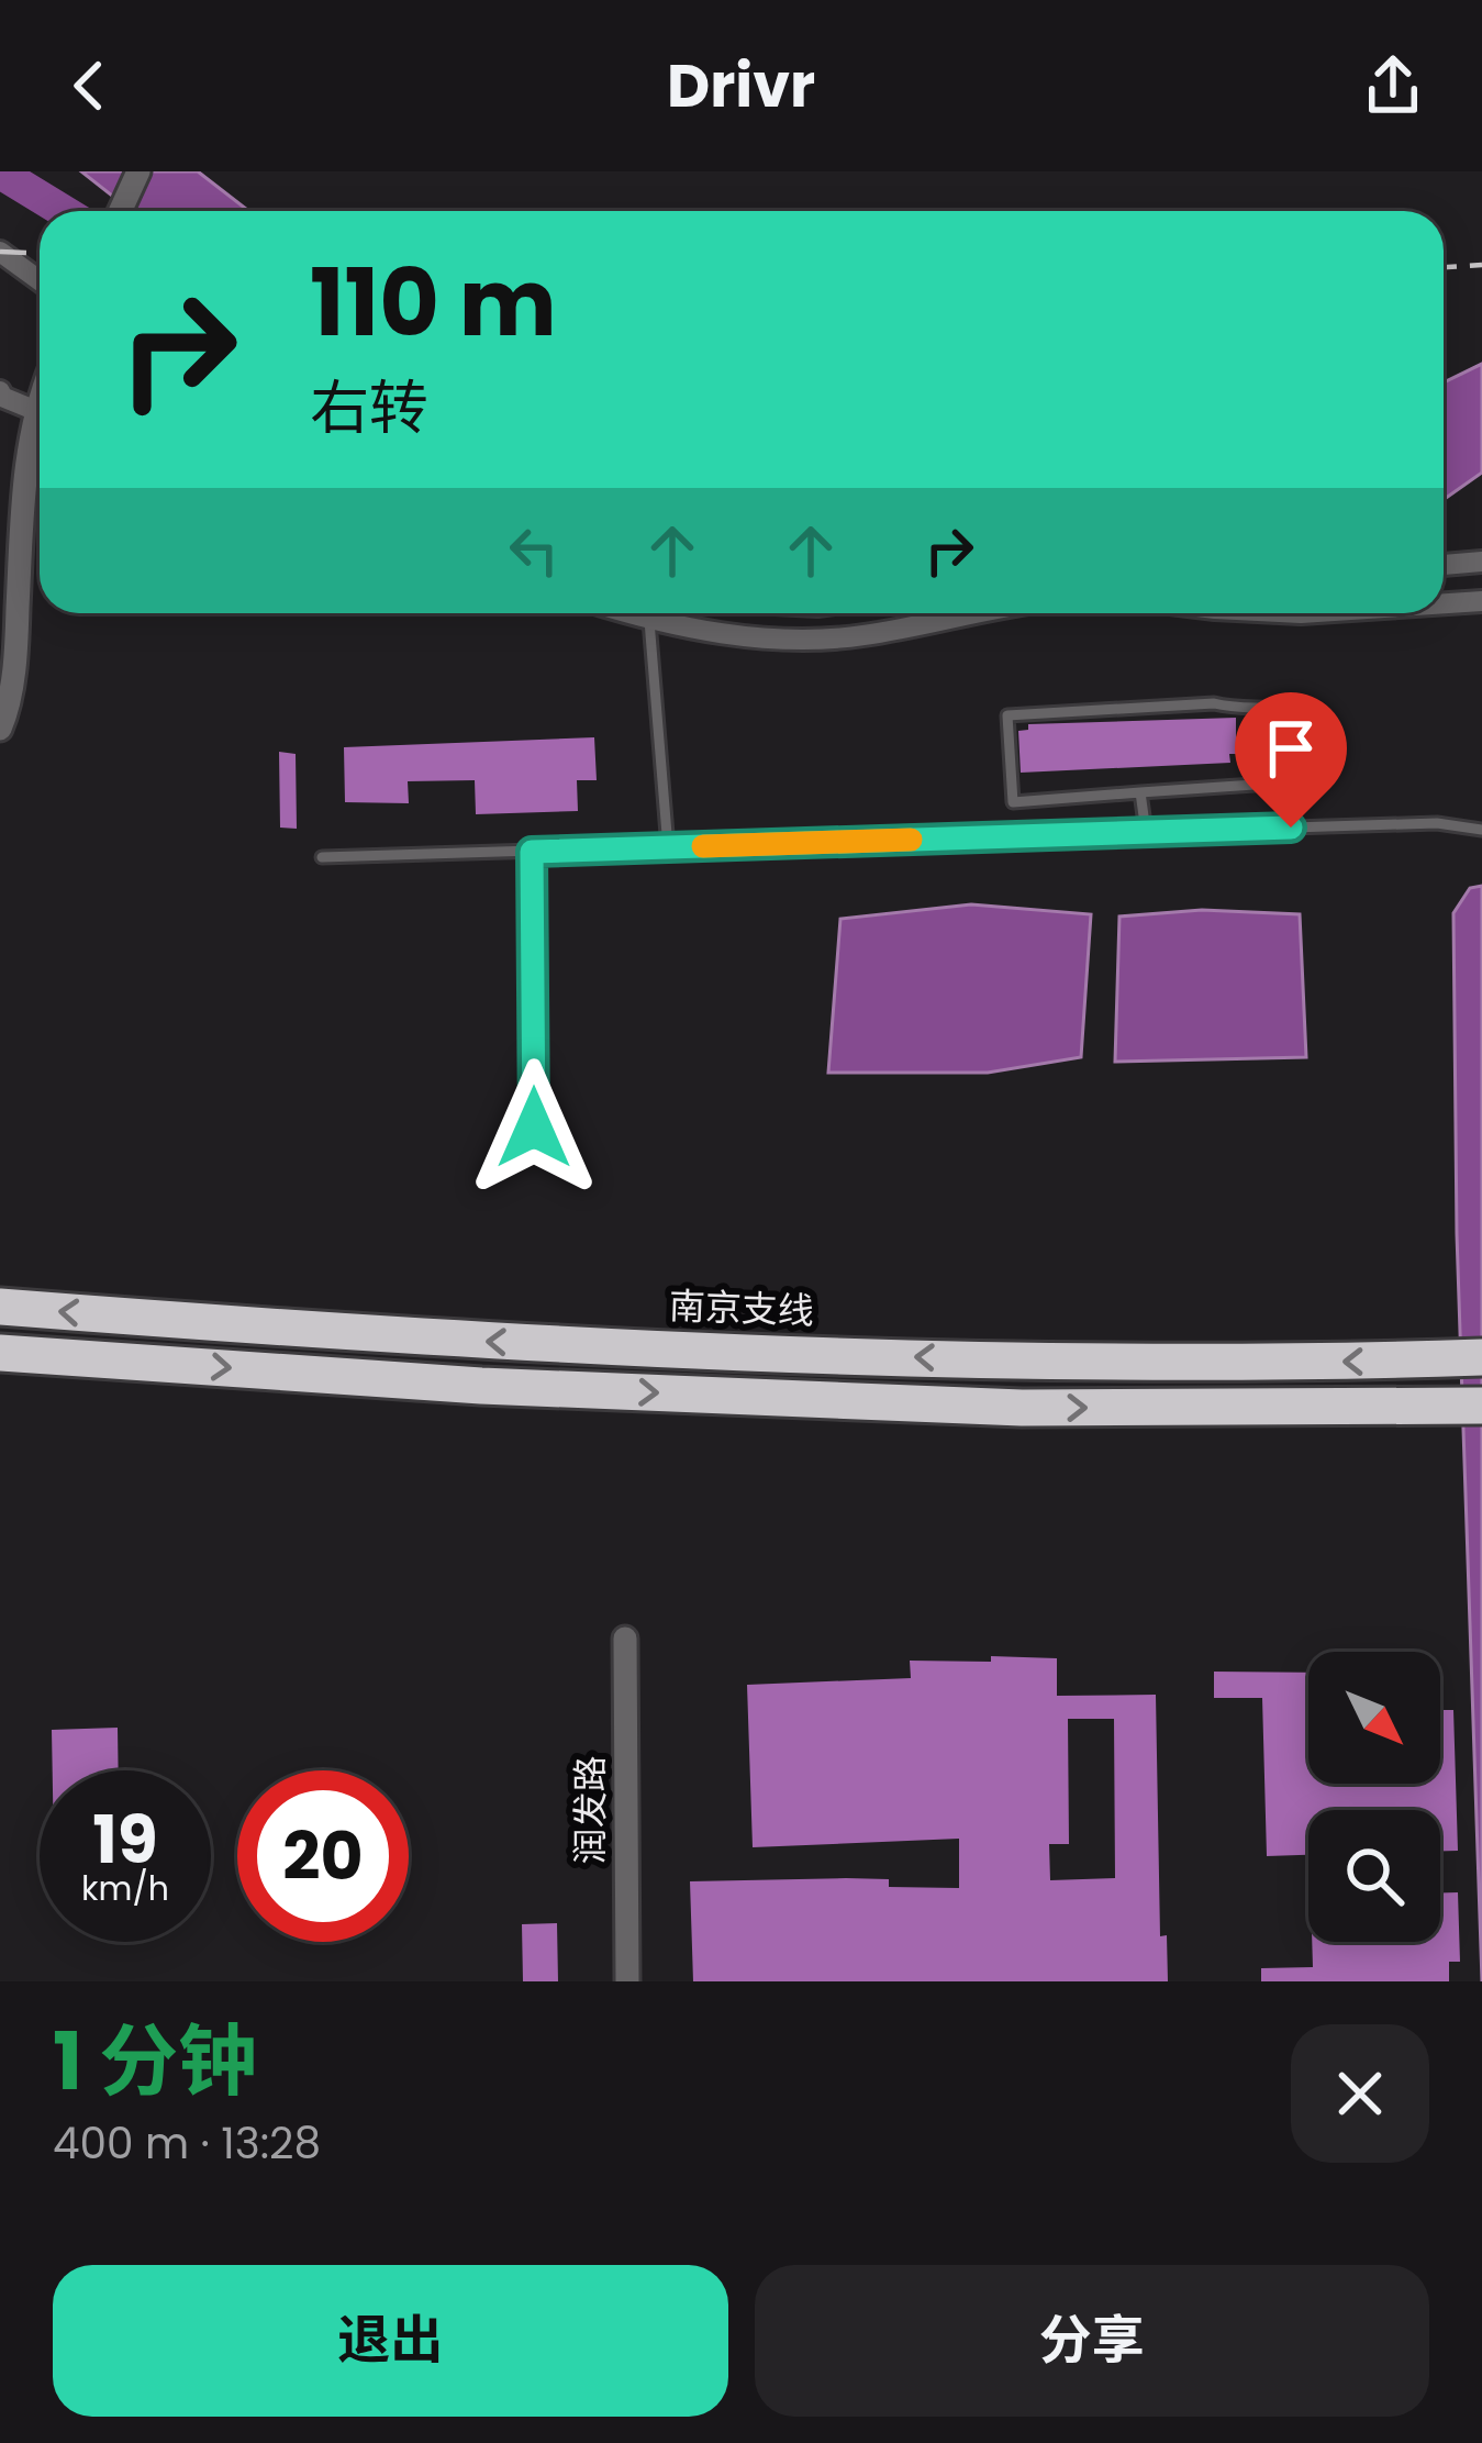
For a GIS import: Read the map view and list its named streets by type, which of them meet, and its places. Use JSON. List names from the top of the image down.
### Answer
{
  "streets": {
    "highway": ["南京支线"],
    "street": ["润发路"]
  },
  "north": "bottom right",
  "page": {
    "header": "Drivr",
    "turn": ["110 m", "右转"],
    "speed": "19 km/h",
    "limit": "20",
    "heading": ["1 分钟", "400 m · 13:28"],
    "buttons": ["退出", "分享"]
  }
}
